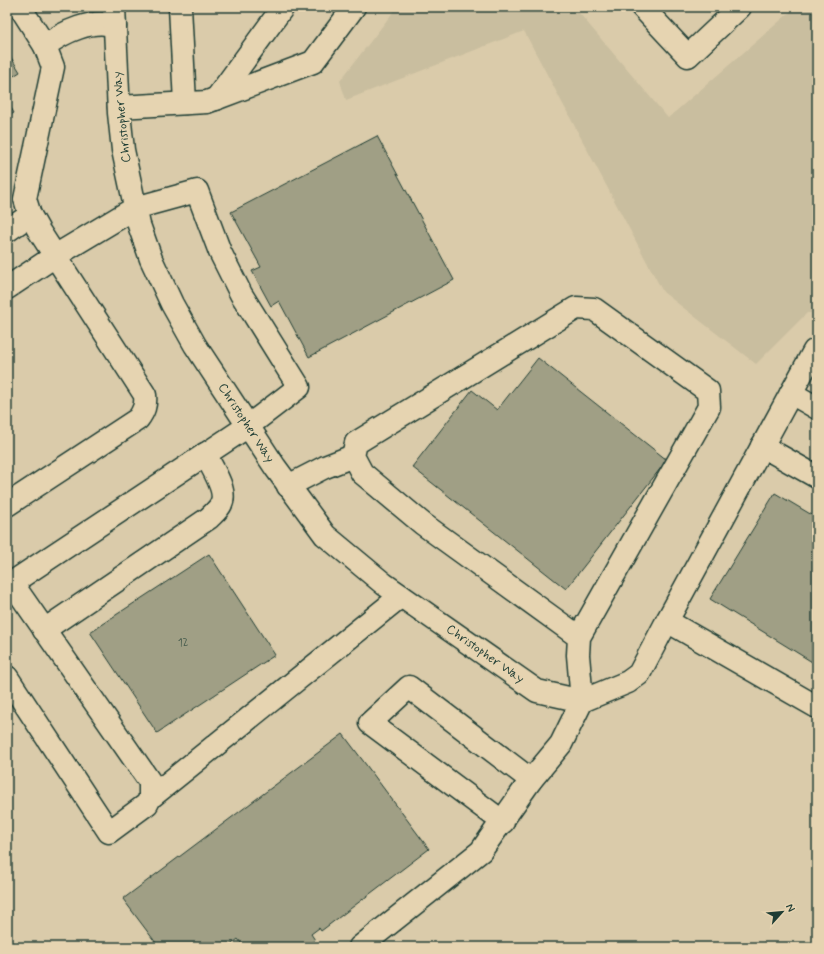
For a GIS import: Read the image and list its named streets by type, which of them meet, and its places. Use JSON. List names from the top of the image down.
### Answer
{
  "streets": {
    "street": ["Christopher Way"]
  },
  "house_numbers": ["12"],
  "north": "top right"
}
